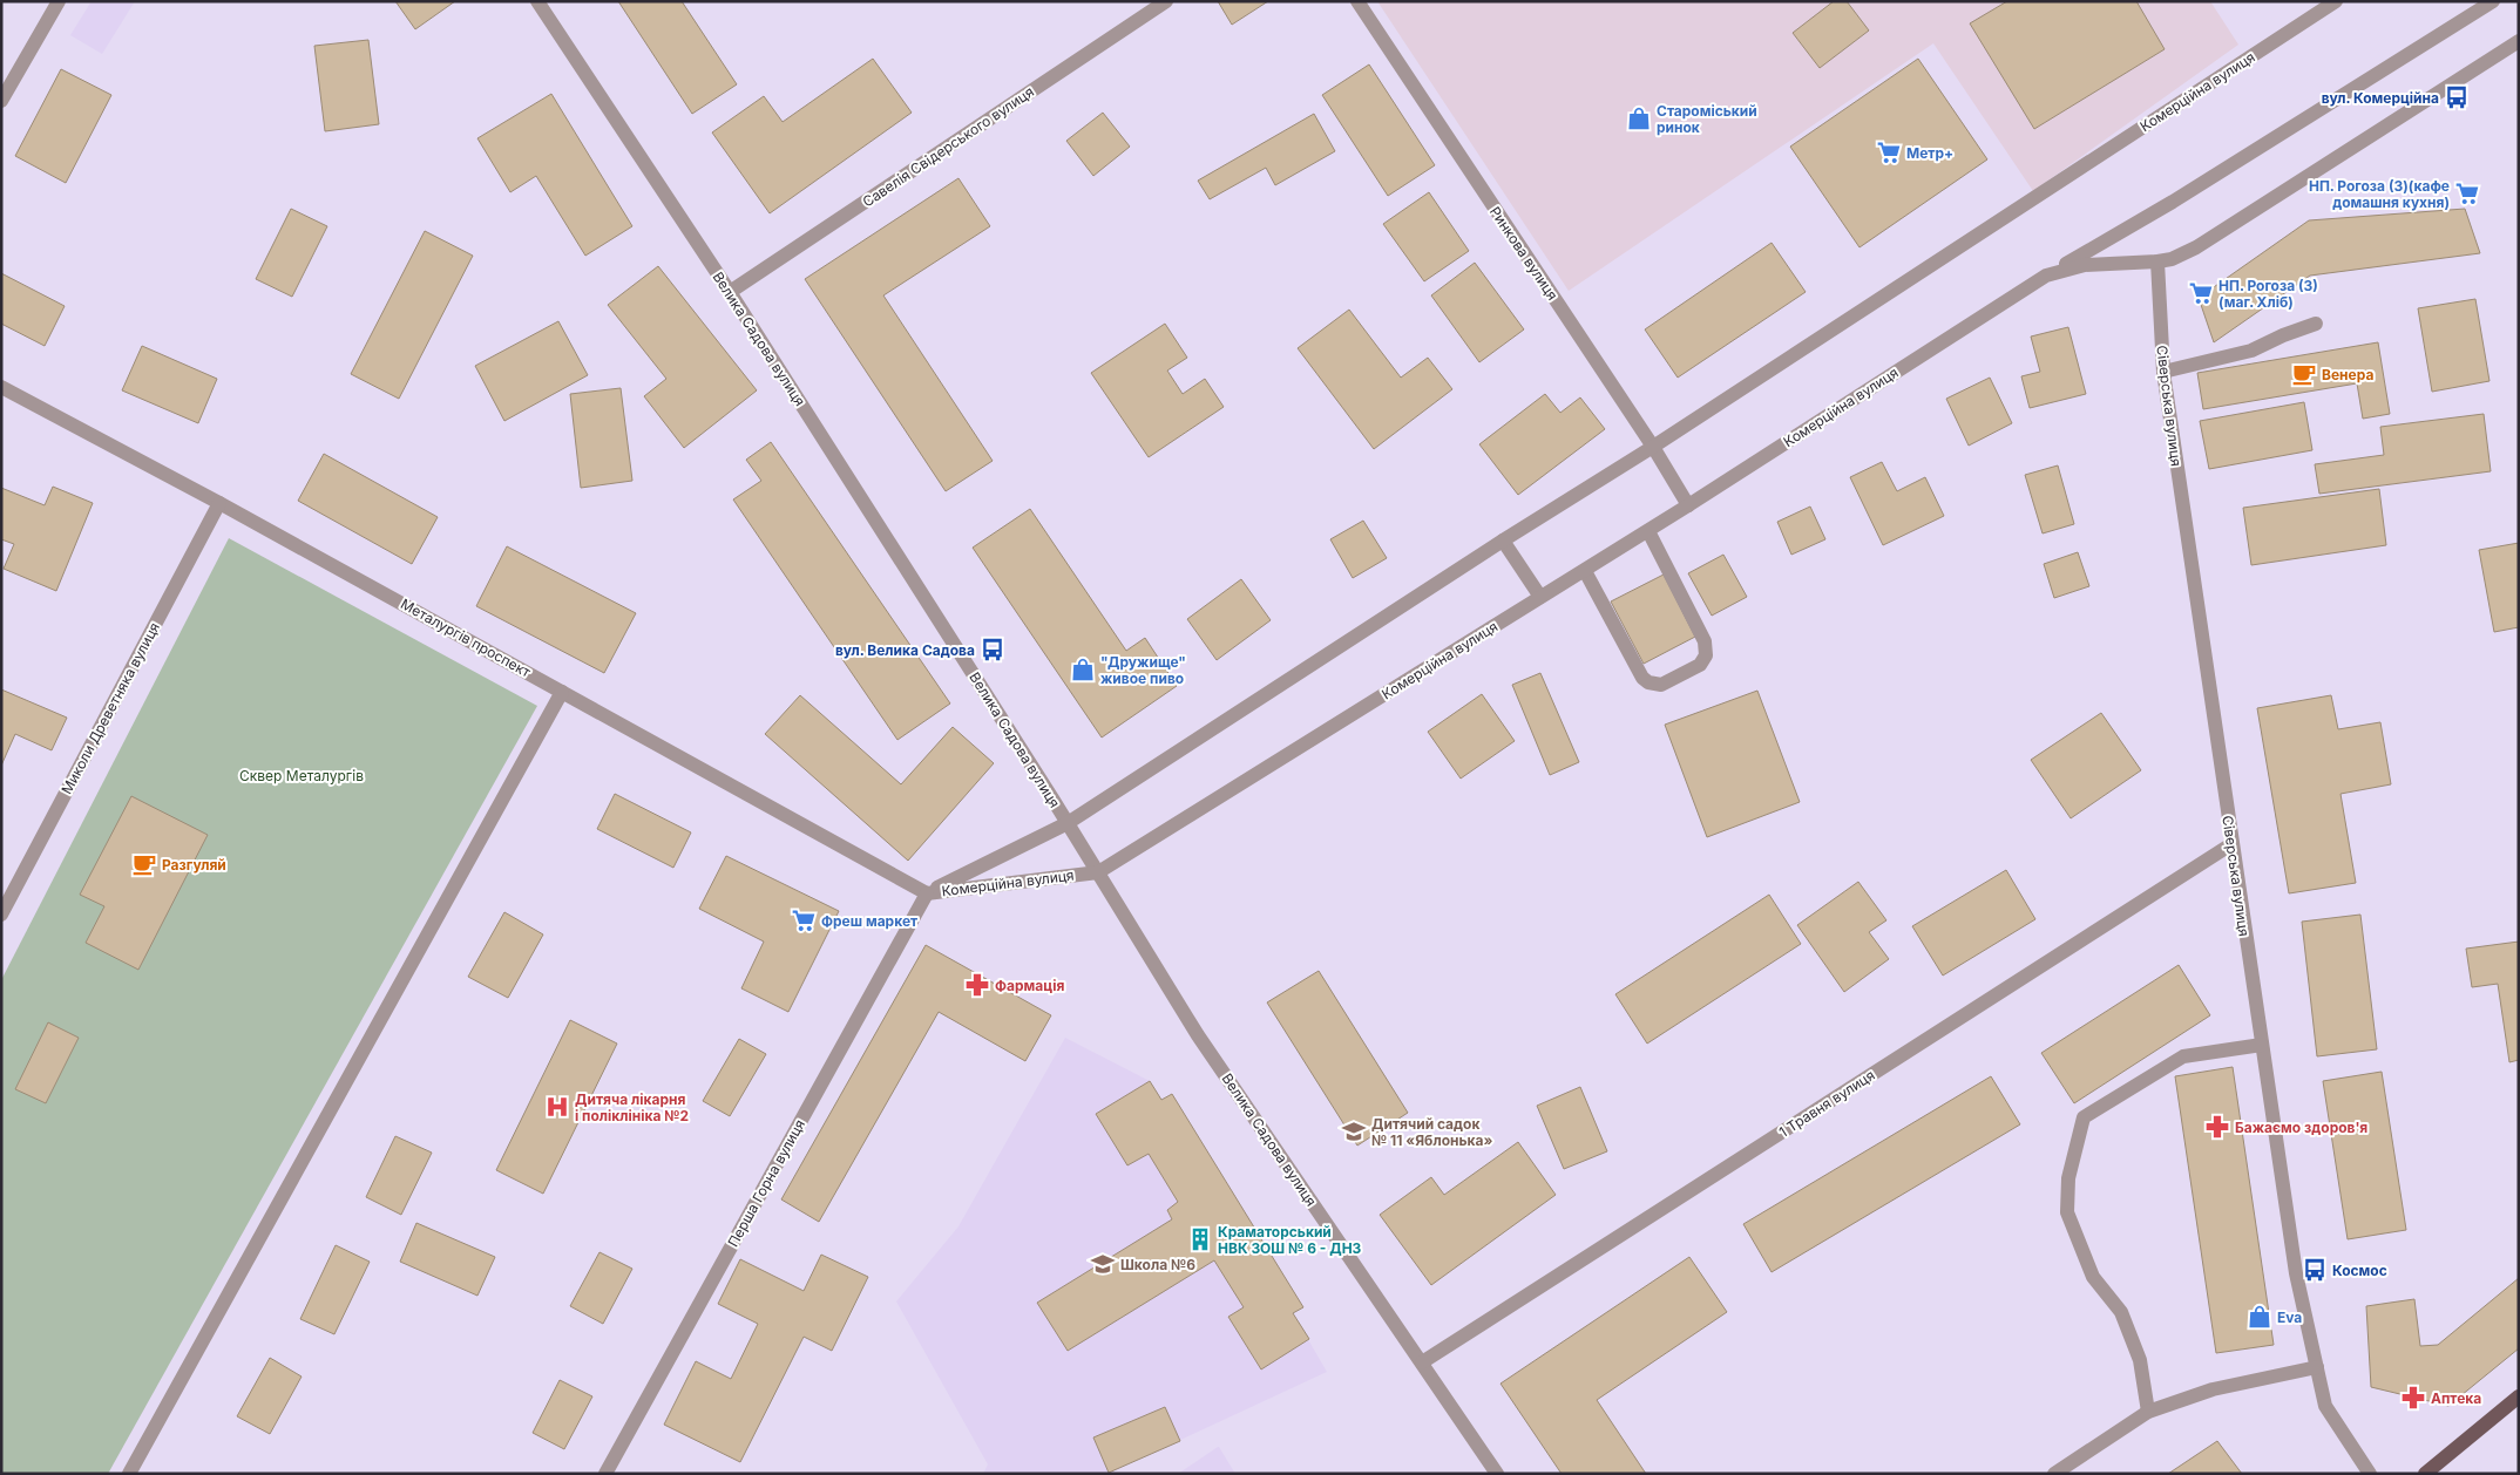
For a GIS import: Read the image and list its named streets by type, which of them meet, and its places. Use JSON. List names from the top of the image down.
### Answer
{
  "streets": {
    "street": [
      "Комерційна вулиця",
      "Савелія Свідерського вулиця",
      "Ринкова вулиця",
      "Велика Садова вулиця",
      "Сіверська вулиця",
      "Металургів проспект",
      "Миколи Древетняка вулиця",
      "1 Травня вулиця",
      "Перша Горна вулиця"
    ]
  },
  "crossings": [
    ["Комерційна вулиця", "Ринкова вулиця"],
    ["Комерційна вулиця", "Велика Садова вулиця"],
    ["Комерційна вулиця", "Сіверська вулиця"],
    ["Комерційна вулиця", "Металургів проспект"],
    ["Комерційна вулиця", "Перша Горна вулиця"],
    ["Савелія Свідерського вулиця", "Велика Садова вулиця"],
    ["Велика Садова вулиця", "1 Травня вулиця"],
    ["Сіверська вулиця", "1 Травня вулиця"],
    ["Металургів проспект", "Миколи Древетняка вулиця"],
    ["Металургів проспект", "Перша Горна вулиця"]
  ],
  "parks": ["Сквер Металургів"],
  "places": {
    "bus stop": ["вул. Комерційна", "вул. Велика Садова", "Космос"],
    "shop": ["Староміський ринок", "\"Дружище\" живое пиво", "Eva"],
    "supermarket": [
      "Метр+",
      "НП. Рогоза (3)(кафе домашня кухня)",
      "НП. Рогоза (3) (маг. Хліб)",
      "Фреш маркет"
    ],
    "cafe": ["Венера", "Разгуляй"],
    "pharmacy": ["Фармація", "Бажаємо здоров'я", "Аптека"],
    "hospital": ["Дитяча лікарня і поліклініка №2"],
    "school or university": ["Дитячий садок № 11 «Яблонька»", "Школа №6"],
    "building": ["Краматорський НВК ЗОШ № 6 - ДНЗ"]
  }
}
